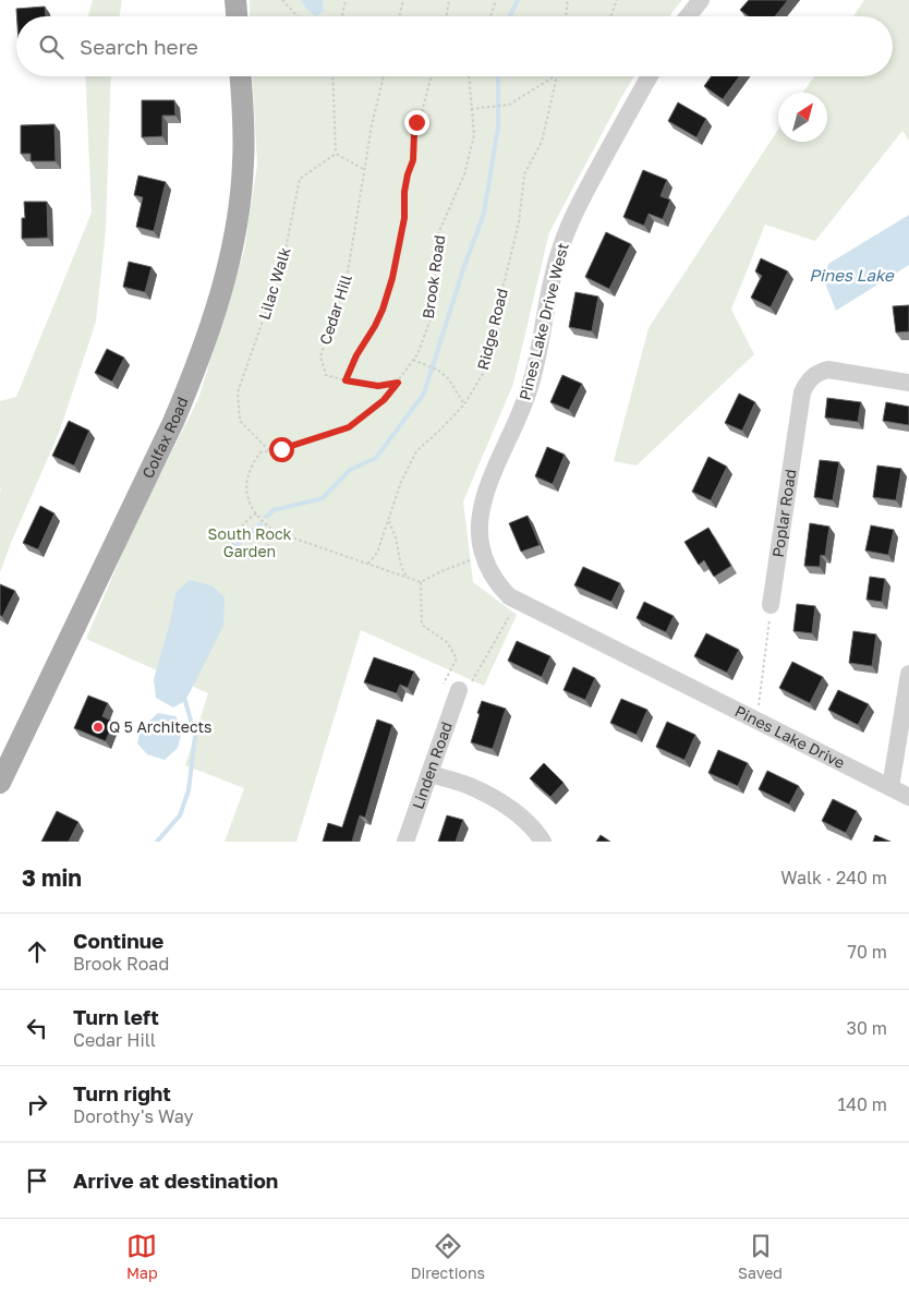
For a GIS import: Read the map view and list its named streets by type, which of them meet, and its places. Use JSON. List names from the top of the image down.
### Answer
{
  "streets": {
    "main road": ["Colfax Road"],
    "street": [
      "Pines Lake Drive West",
      "Poplar Road",
      "Pines Lake Drive",
      "Linden Road"
    ],
    "path": [
      "Brook Road",
      "Lilac Walk",
      "Cedar Hill",
      "Ridge Road"
    ]
  },
  "crossings": [
    ["Brook Road", "Lilac Walk"],
    ["Brook Road", "Cedar Hill"],
    ["Pines Lake Drive West", "Pines Lake Drive"]
  ],
  "water": ["Pines Lake"],
  "parks": ["South Rock Garden"],
  "places": ["Q 5 Architects"],
  "north": "top right",
  "page": {
    "search": "Search here",
    "heading": ["3 min", "Walk · 240 m"],
    "list": [
      ["Continue", "Brook Road", "70 m"],
      ["Turn left", "Cedar Hill", "30 m"],
      ["Turn right", "Dorothy's Way", "140 m"],
      "Arrive at destination"
    ],
    "nav": ["Map", "Directions", "Saved"]
  }
}
